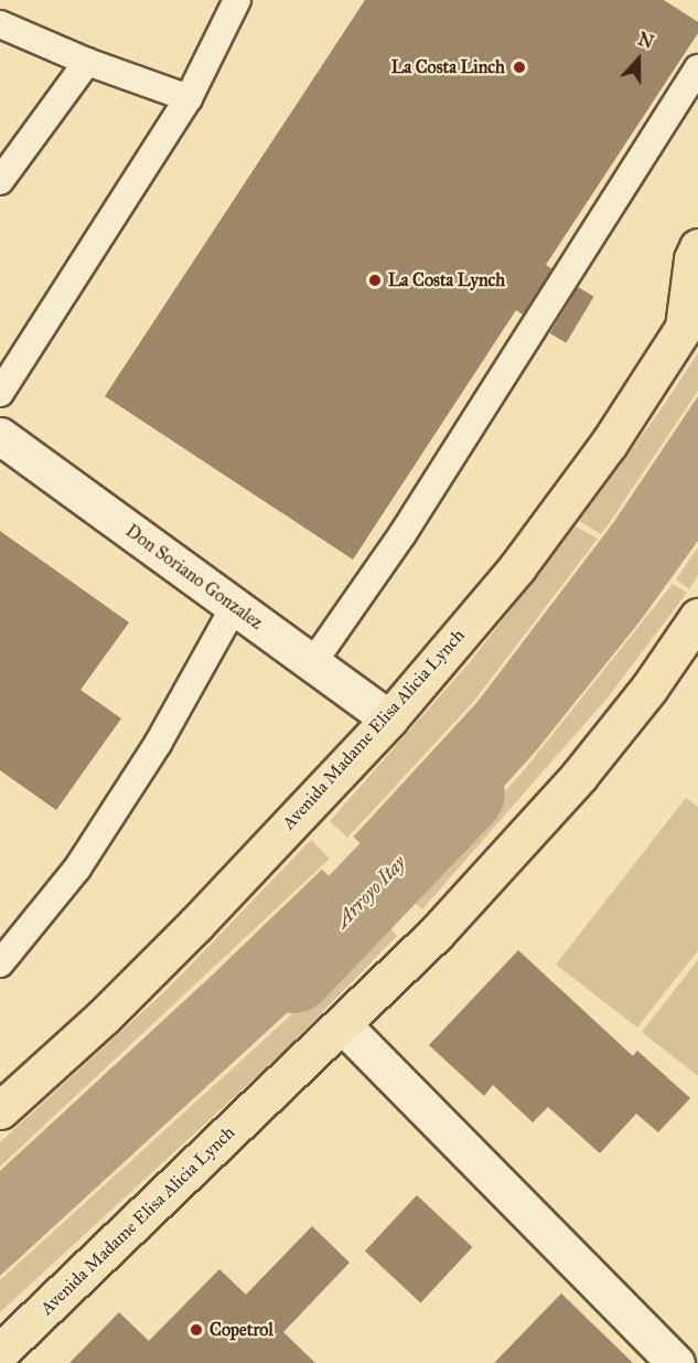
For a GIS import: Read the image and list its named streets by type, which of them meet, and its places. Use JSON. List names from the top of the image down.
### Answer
{
  "streets": {
    "highway": ["Avenida Madame Elisa Alicia Lynch"],
    "street": ["Don Soriano Gonzalez"]
  },
  "crossings": [
    ["Don Soriano Gonzalez", "Avenida Madame Elisa Alicia Lynch"]
  ],
  "water": ["Arroyo Itay"],
  "places": ["La Costa Linch", "La Costa Lynch", "Copetrol"],
  "north": "top"
}
